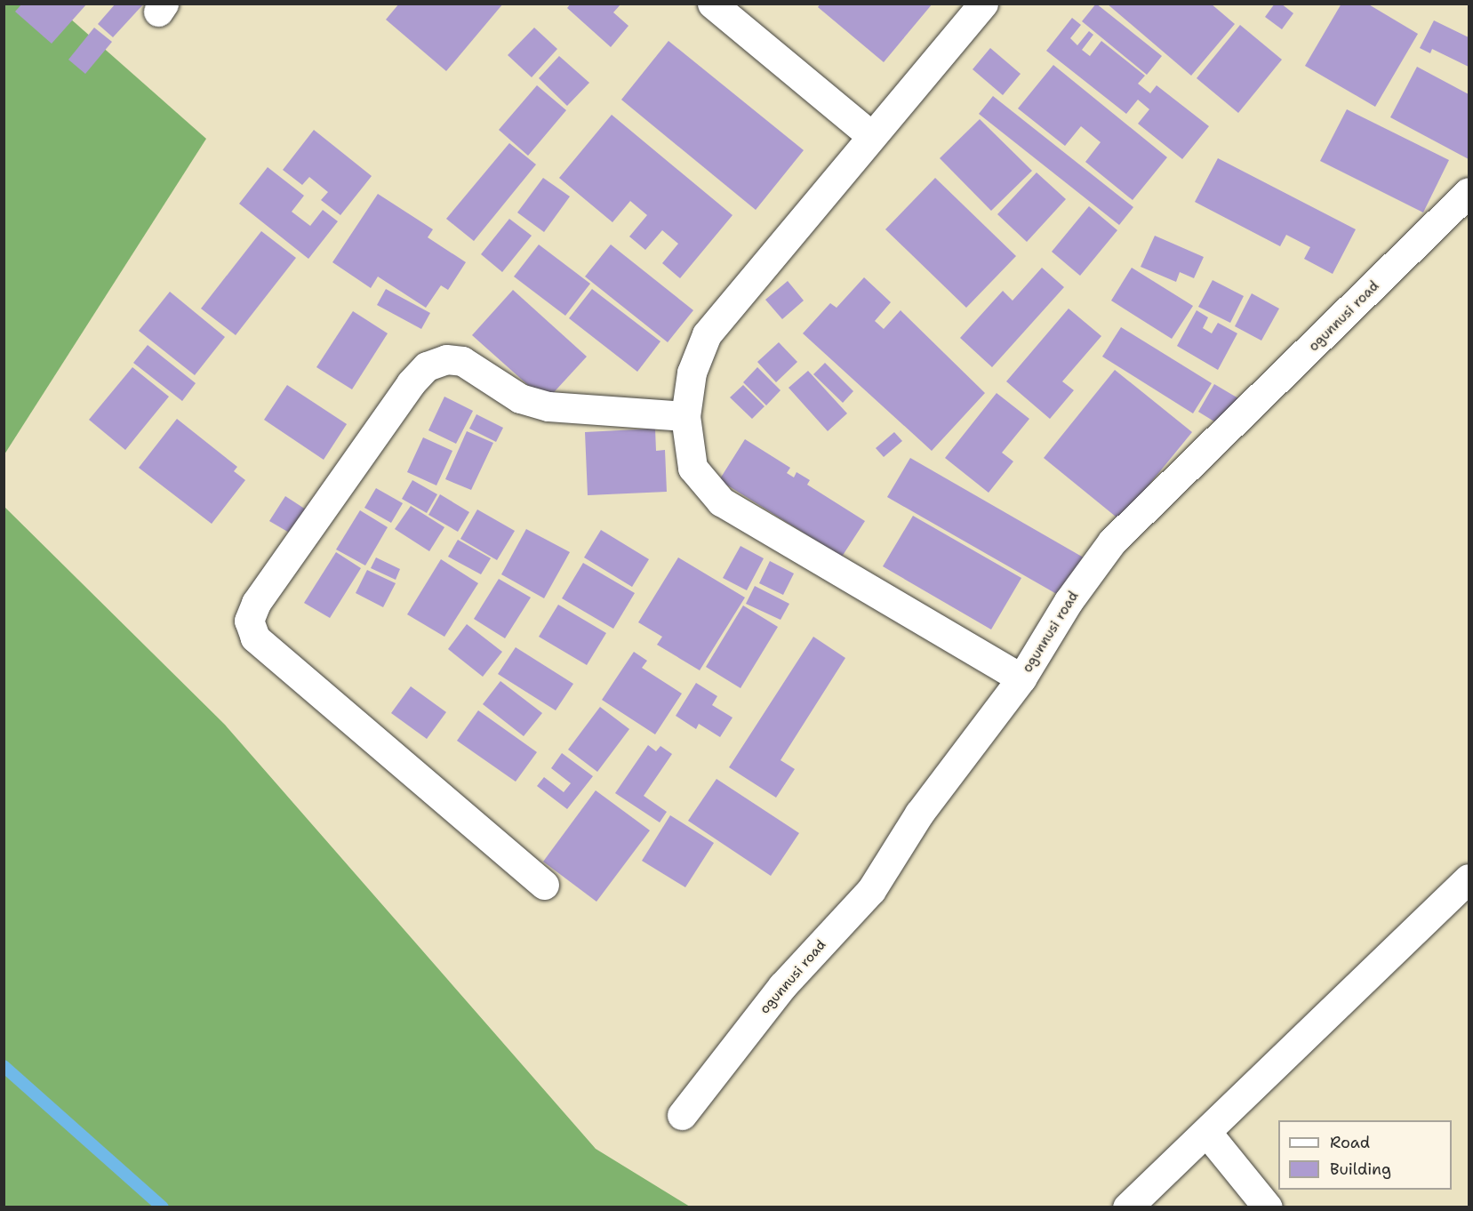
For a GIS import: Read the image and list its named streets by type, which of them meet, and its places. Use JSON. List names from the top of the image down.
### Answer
{
  "streets": {
    "street": ["ogunnusi road"]
  },
  "legend": ["Road", "Building"]
}
